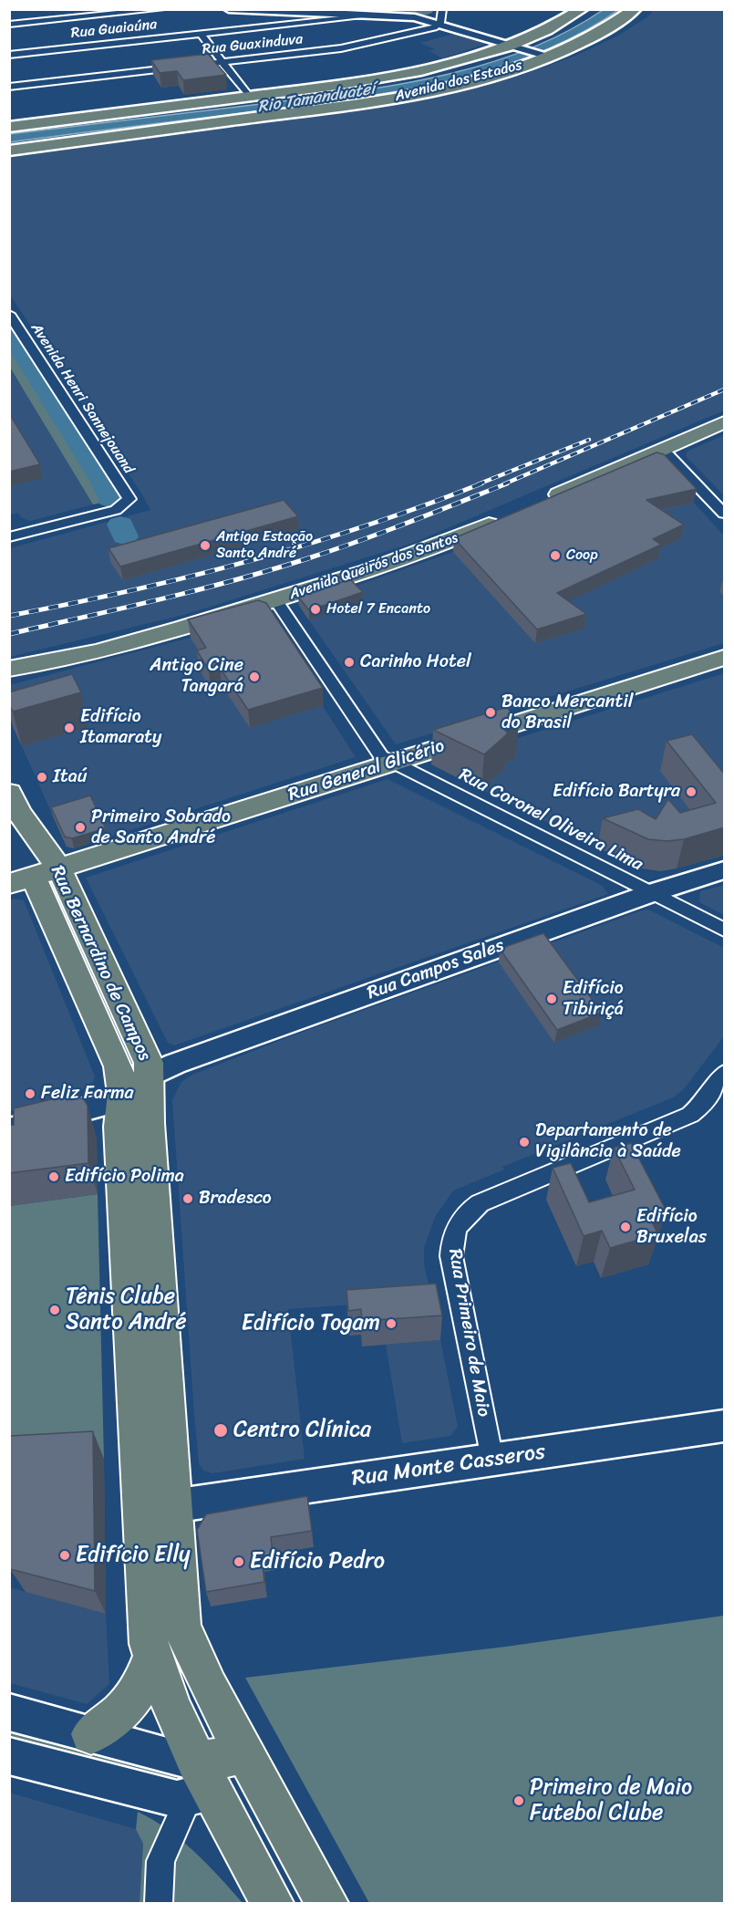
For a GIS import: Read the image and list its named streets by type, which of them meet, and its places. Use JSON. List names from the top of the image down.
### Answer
{
  "streets": {
    "highway": ["Avenida dos Estados"],
    "main road": ["Avenida Queirós dos Santos", "Rua General Glicério", "Rua Bernardino de Campos"],
    "street": [
      "Rua Guaiaúna",
      "Rua Guaxinduva",
      "Avenida Henri Sannejouand",
      "Rua Coronel Oliveira Lima",
      "Rua Campos Sales",
      "Rua Primeiro de Maio",
      "Rua Monte Casseros"
    ]
  },
  "crossings": [
    ["Avenida Queirós dos Santos", "Rua Coronel Oliveira Lima"],
    ["Rua General Glicério", "Rua Coronel Oliveira Lima"],
    ["Rua General Glicério", "Rua Bernardino de Campos"],
    ["Rua Coronel Oliveira Lima", "Rua Campos Sales"],
    ["Rua Bernardino de Campos", "Rua Campos Sales"],
    ["Rua Bernardino de Campos", "Rua Monte Casseros"],
    ["Rua Primeiro de Maio", "Rua Monte Casseros"]
  ],
  "water": ["Rio Tamanduateí"],
  "places": [
    "Antiga Estação Santo André",
    "Coop",
    "Hotel 7 Encanto",
    "Carinho Hotel",
    "Antigo Cine Tangará",
    "Banco Mercantil do Brasil",
    "Edifício Itamaraty",
    "Itaú",
    "Edifício Bartyra",
    "Primeiro Sobrado de Santo André",
    "Edifício Tibiriçá",
    "Feliz Farma",
    "Departamento de Vigilância à Saúde",
    "Edifício Polima",
    "Bradesco",
    "Edifício Bruxelas",
    "Tênis Clube Santo André",
    "Edifício Togam",
    "Centro Clínica",
    "Edifício Elly",
    "Edifício Pedro",
    "Primeiro de Maio Futebol Clube"
  ]
}
